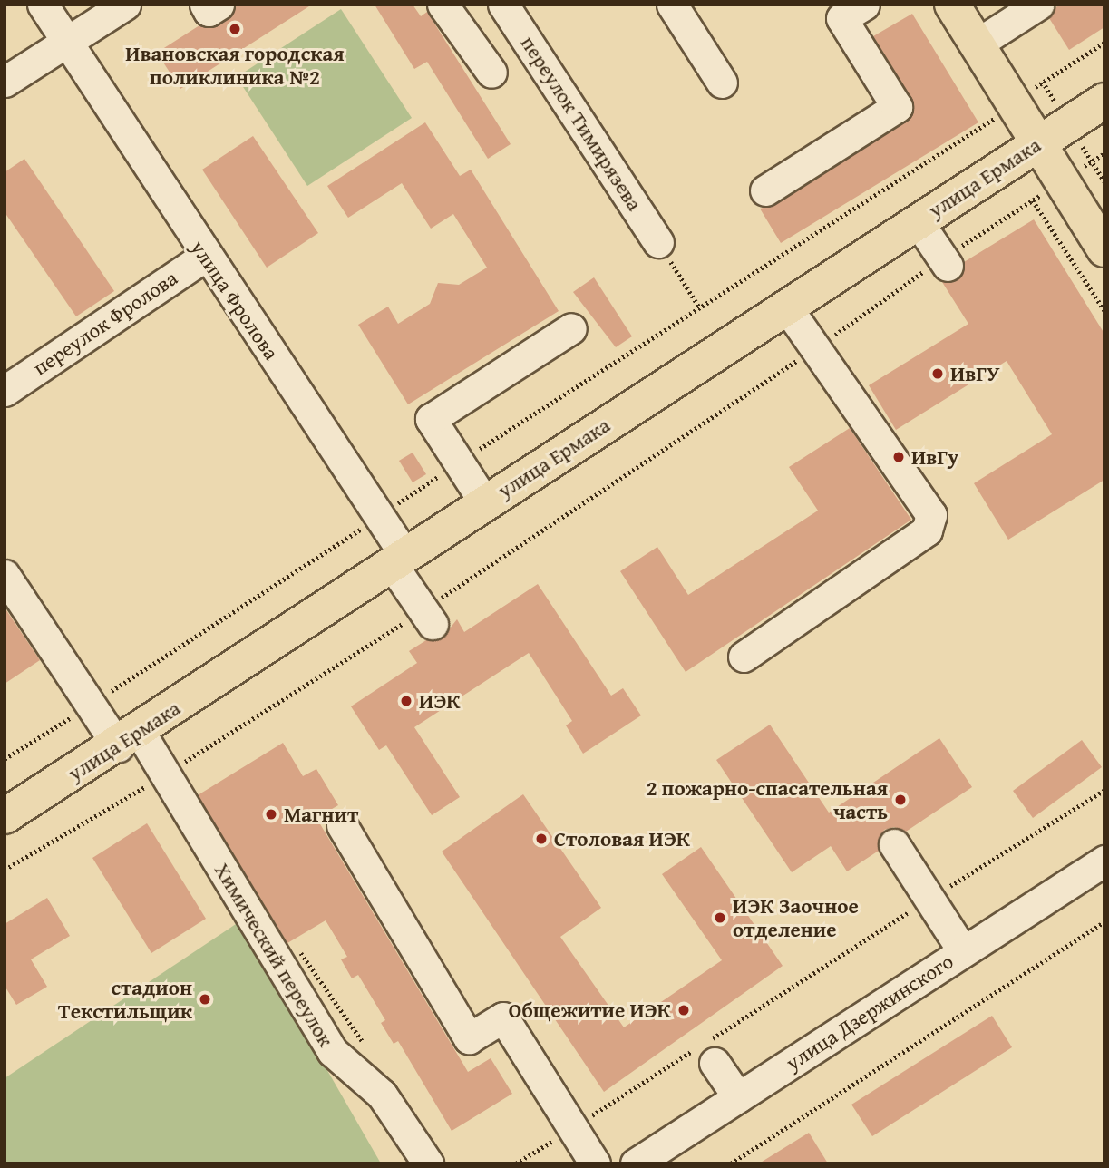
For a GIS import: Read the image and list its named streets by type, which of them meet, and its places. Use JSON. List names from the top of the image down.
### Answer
{
  "streets": {
    "main road": ["улица Ермака"],
    "street": [
      "переулок Тимирязева",
      "улица Фролова",
      "переулок Фролова",
      "Химический переулок",
      "улица Дзержинского"
    ]
  },
  "crossings": [
    ["улица Ермака", "улица Фролова"],
    ["улица Ермака", "Химический переулок"],
    ["улица Фролова", "переулок Фролова"]
  ],
  "places": [
    "Ивановская городская поликлиника №2",
    "ИвГУ",
    "ИвГу",
    "ИЭК",
    "2 пожарно-спасательная часть",
    "Магнит",
    "Столовая ИЭК",
    "ИЭК Заочное отделение",
    "стадион Текстильщик",
    "Общежитие ИЭК"
  ]
}
